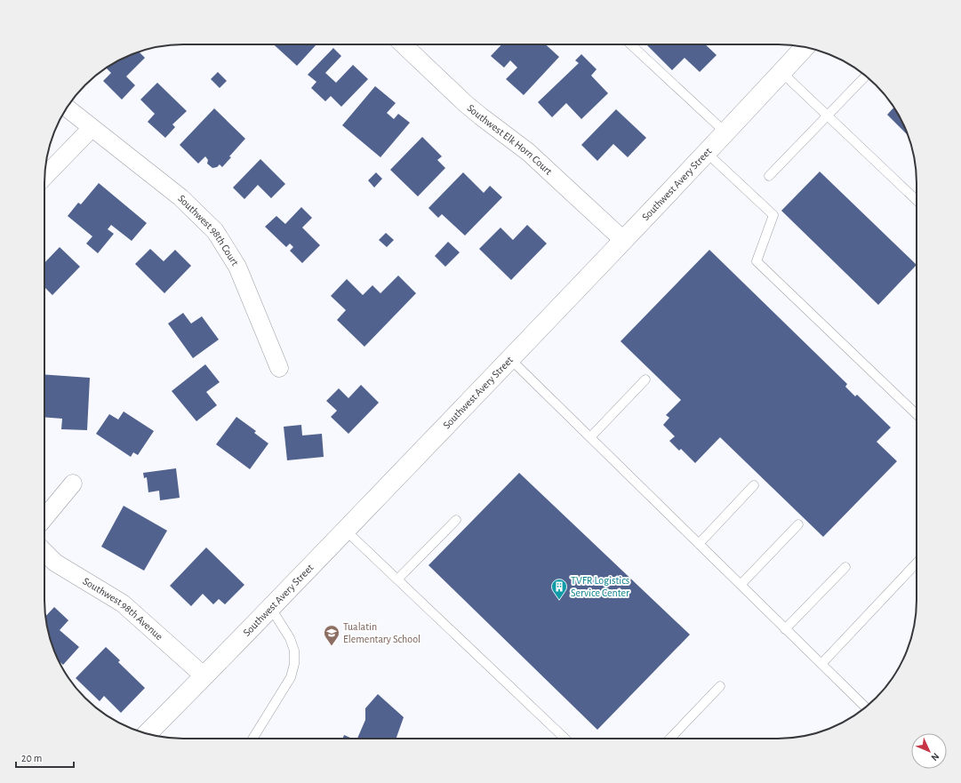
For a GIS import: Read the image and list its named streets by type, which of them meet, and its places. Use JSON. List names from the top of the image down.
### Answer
{
  "streets": {
    "main road": ["Southwest Avery Street"],
    "street": ["Southwest Elk Horn Court", "Southwest 98th Court", "Southwest 98th Avenue"]
  },
  "crossings": [
    ["Southwest Elk Horn Court", "Southwest Avery Street"],
    ["Southwest Avery Street", "Southwest 98th Avenue"]
  ],
  "places": {
    "building": ["TVFR Logistics Service Center"],
    "school or university": ["Tualatin Elementary School"]
  },
  "scale_bar": "20 m",
  "north": "bottom right"
}
